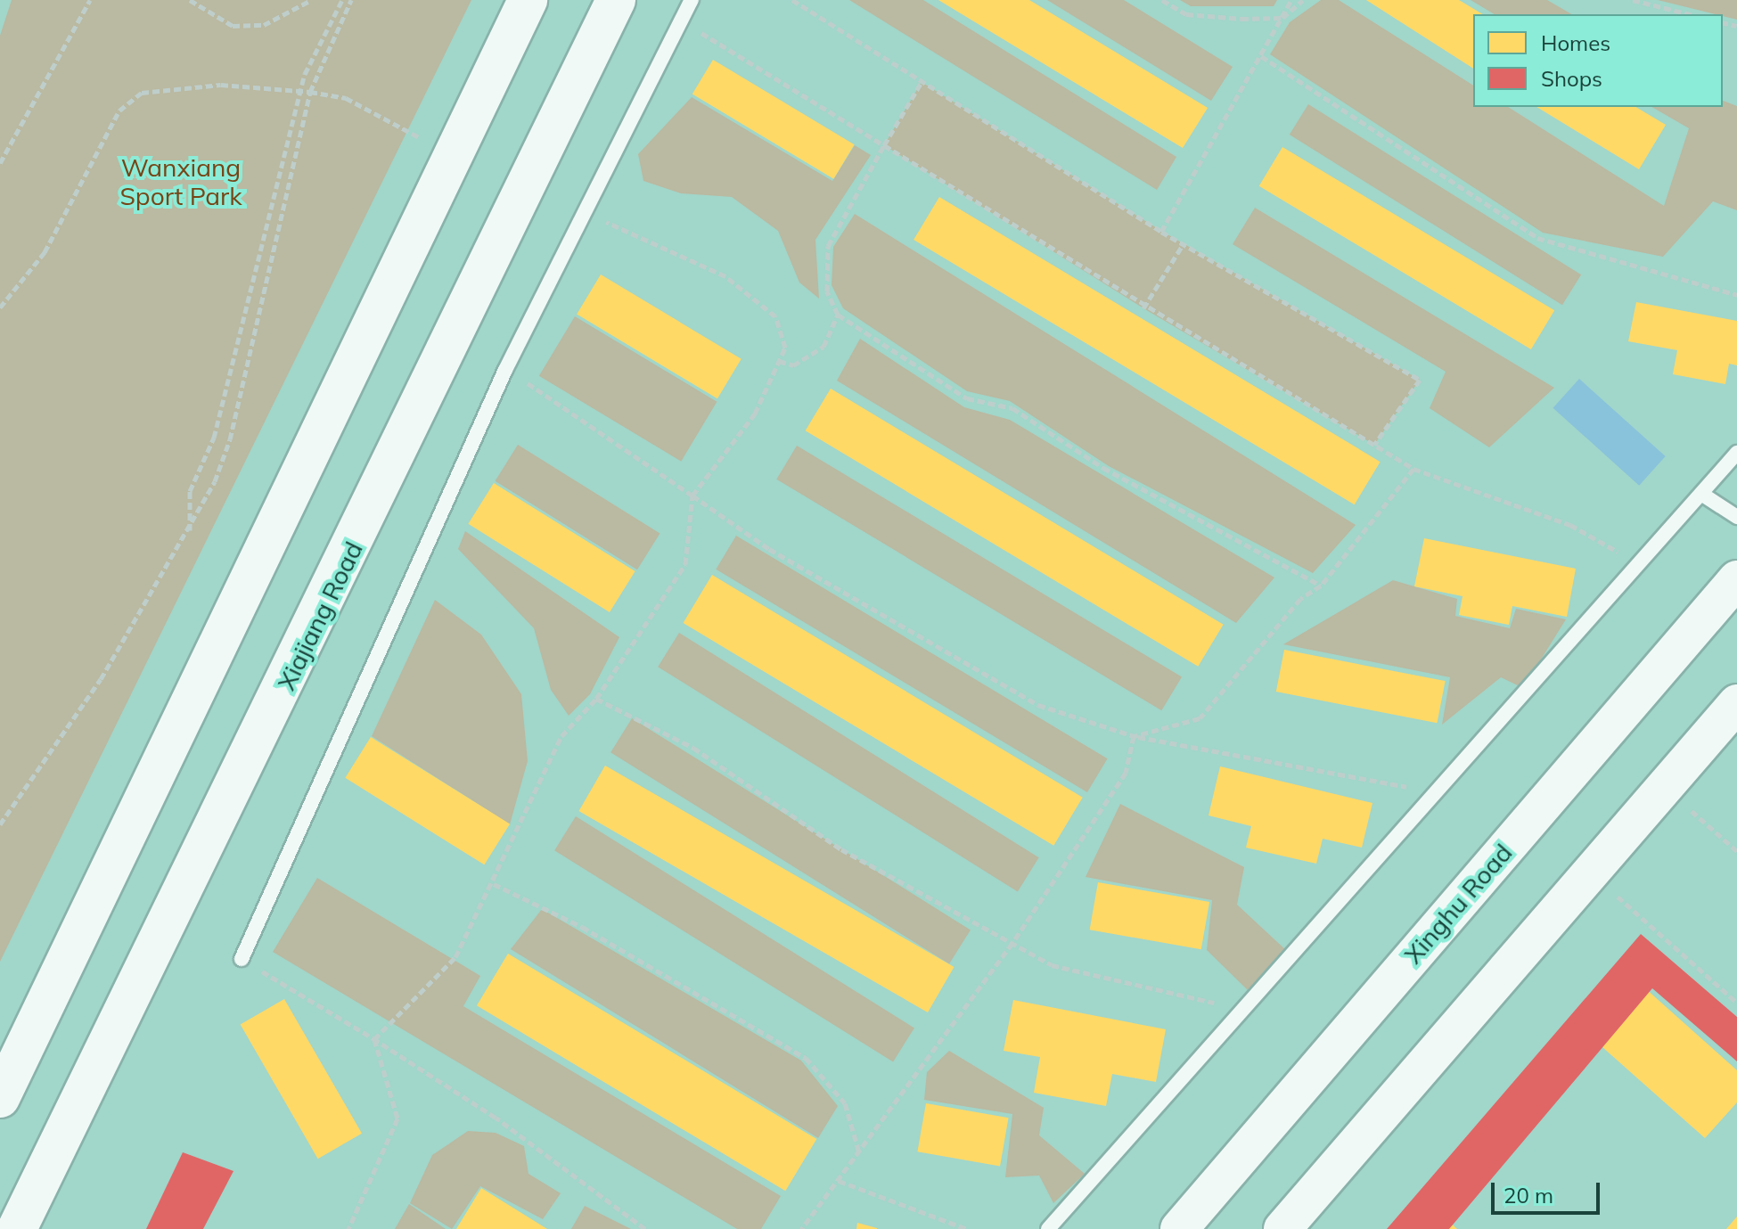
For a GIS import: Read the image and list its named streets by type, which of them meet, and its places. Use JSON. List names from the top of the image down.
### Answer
{
  "streets": {
    "main road": ["Xiajiang Road"],
    "street": ["Xinghu Road"]
  },
  "parks": ["Wanxiang Sport Park"],
  "legend": ["Homes", "Shops"],
  "scale_bar": "20 m"
}
